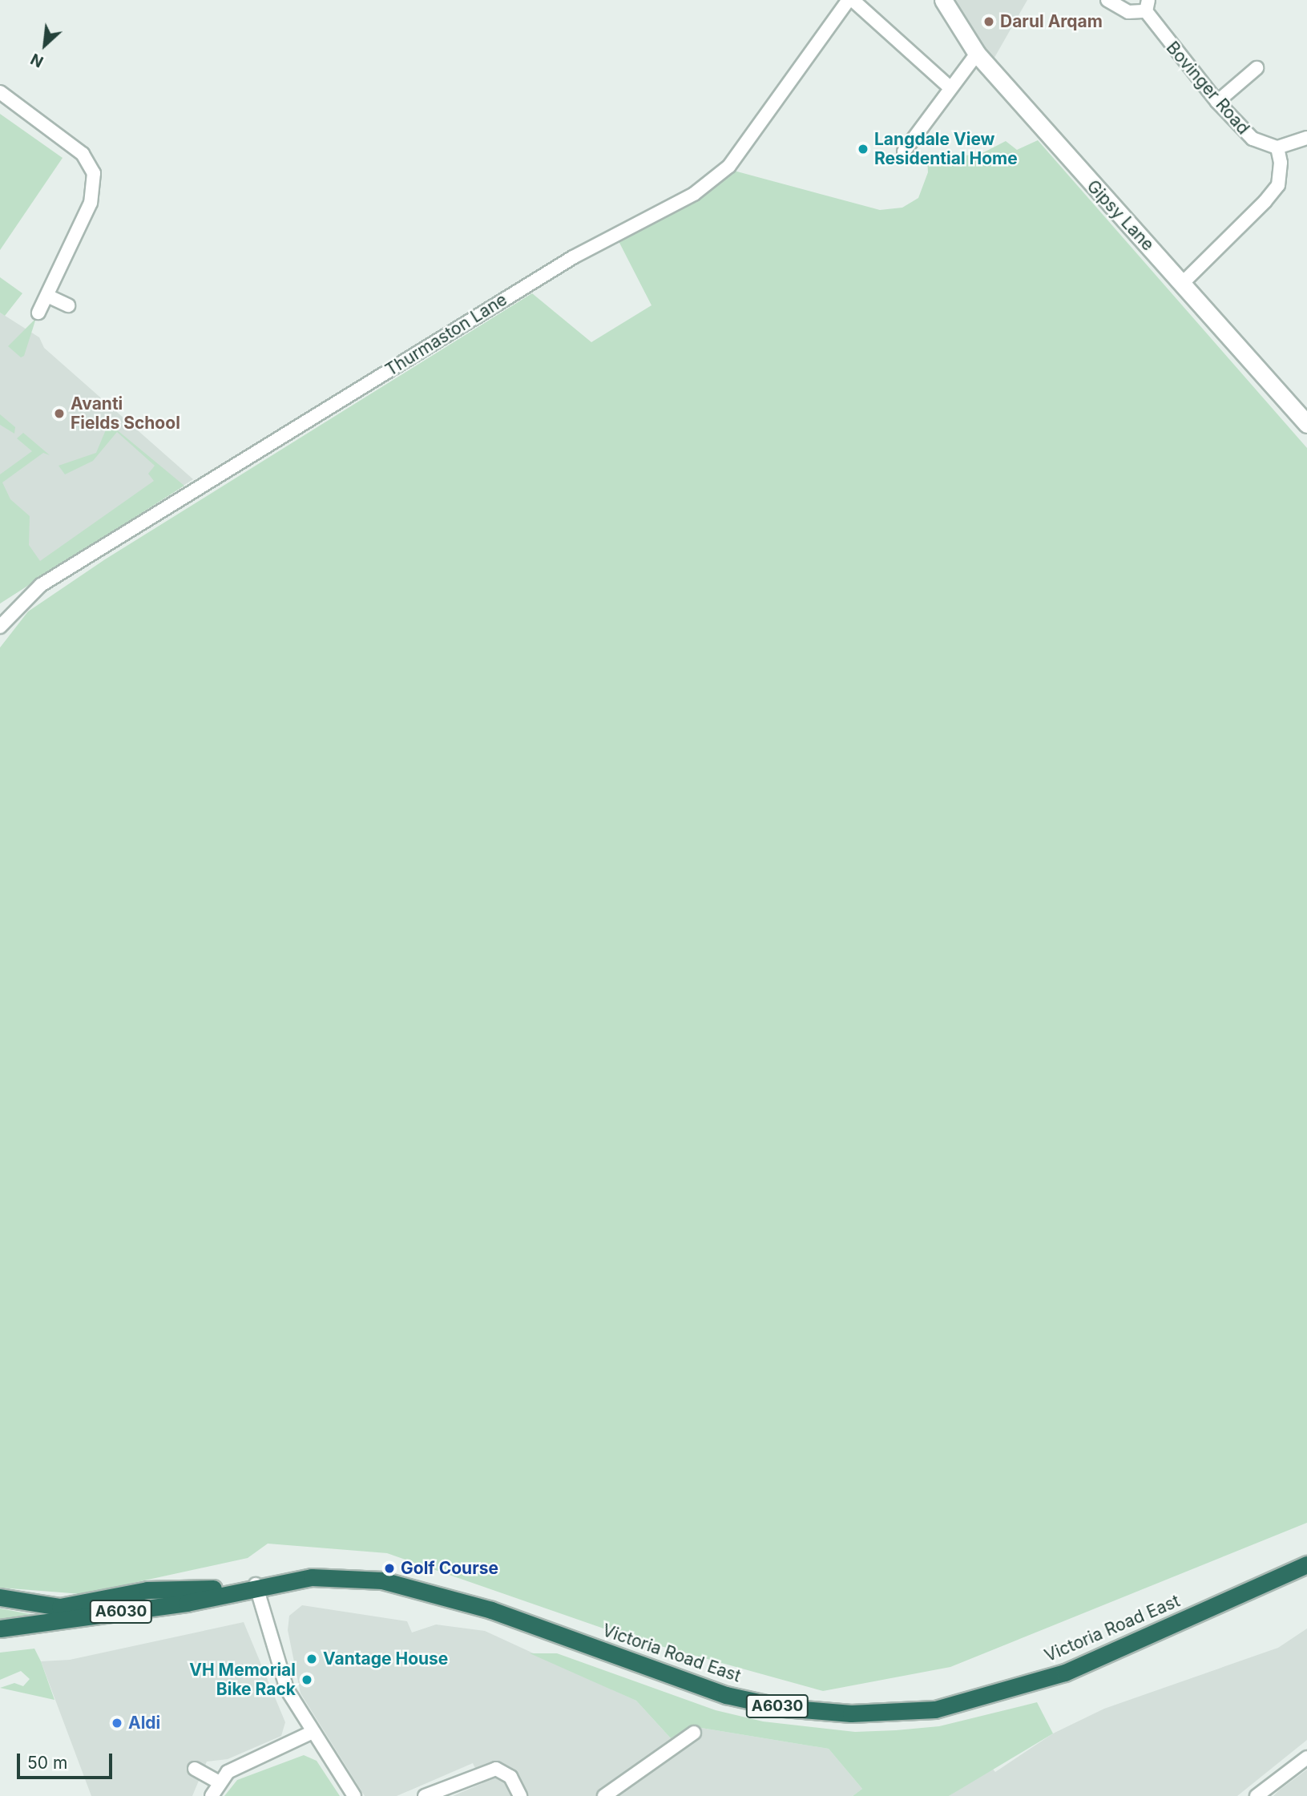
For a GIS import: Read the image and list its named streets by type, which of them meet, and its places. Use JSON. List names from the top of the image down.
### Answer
{
  "streets": {
    "highway": ["A6030", "Victoria Road East"],
    "street": ["Bovinger Road", "Gipsy Lane", "Thurmaston Lane"]
  },
  "places": [
    "Darul Arqam",
    "Langdale View Residential Home",
    "Avanti Fields School",
    "Golf Course",
    "Vantage House",
    "VH Memorial Bike Rack",
    "Aldi"
  ],
  "scale_bar": "50 m",
  "north": "bottom left"
}
